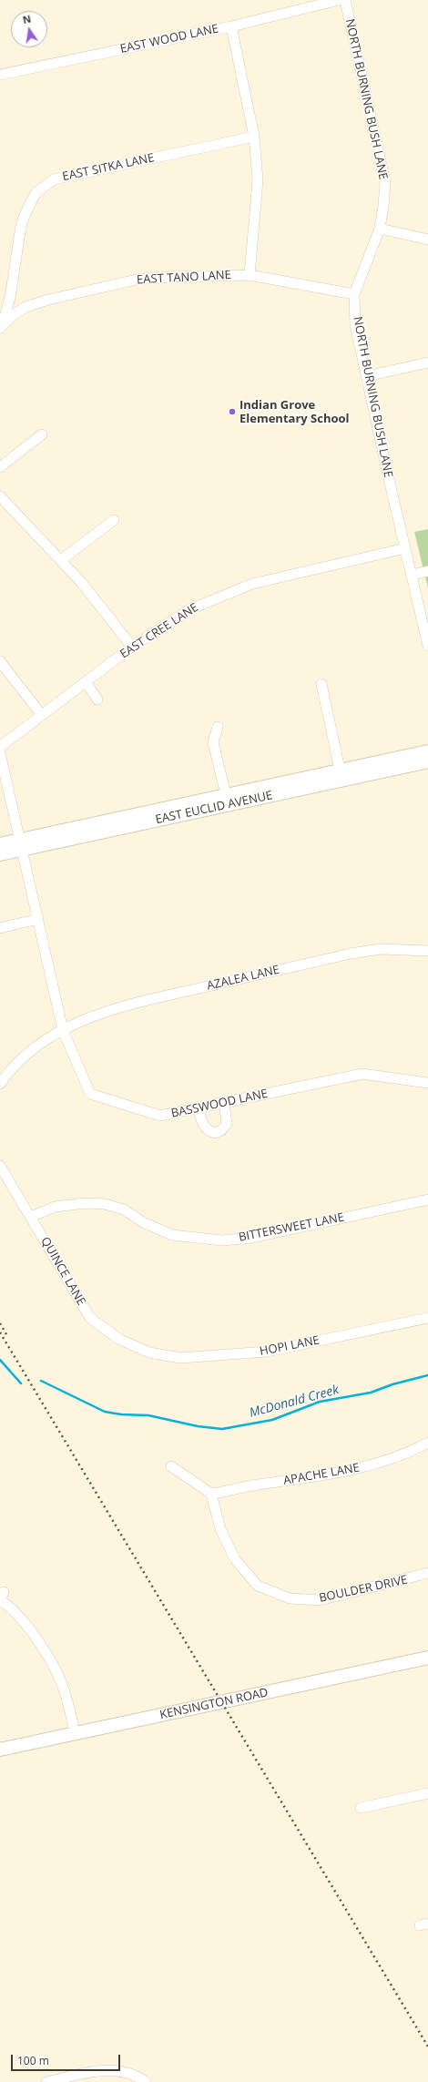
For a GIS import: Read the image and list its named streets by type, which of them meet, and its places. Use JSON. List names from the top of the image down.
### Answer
{
  "streets": {
    "main road": ["EAST EUCLID AVENUE", "KENSINGTON ROAD"],
    "street": [
      "EAST WOOD LANE",
      "NORTH BURNING BUSH LANE",
      "EAST SITKA LANE",
      "EAST TANO LANE",
      "EAST CREE LANE",
      "AZALEA LANE",
      "BASSWOOD LANE",
      "BITTERSWEET LANE",
      "QUINCE LANE",
      "HOPI LANE",
      "APACHE LANE",
      "BOULDER DRIVE"
    ]
  },
  "crossings": [
    ["NORTH BURNING BUSH LANE", "EAST TANO LANE"],
    ["NORTH BURNING BUSH LANE", "EAST CREE LANE"],
    ["EAST SITKA LANE", "EAST TANO LANE"],
    ["EAST EUCLID AVENUE", "BASSWOOD LANE"],
    ["AZALEA LANE", "BASSWOOD LANE"],
    ["BITTERSWEET LANE", "QUINCE LANE"],
    ["QUINCE LANE", "HOPI LANE"],
    ["APACHE LANE", "BOULDER DRIVE"]
  ],
  "water": ["McDonald Creek"],
  "places": ["Indian Grove Elementary School"],
  "scale_bar": "100 m",
  "north": "top"
}
